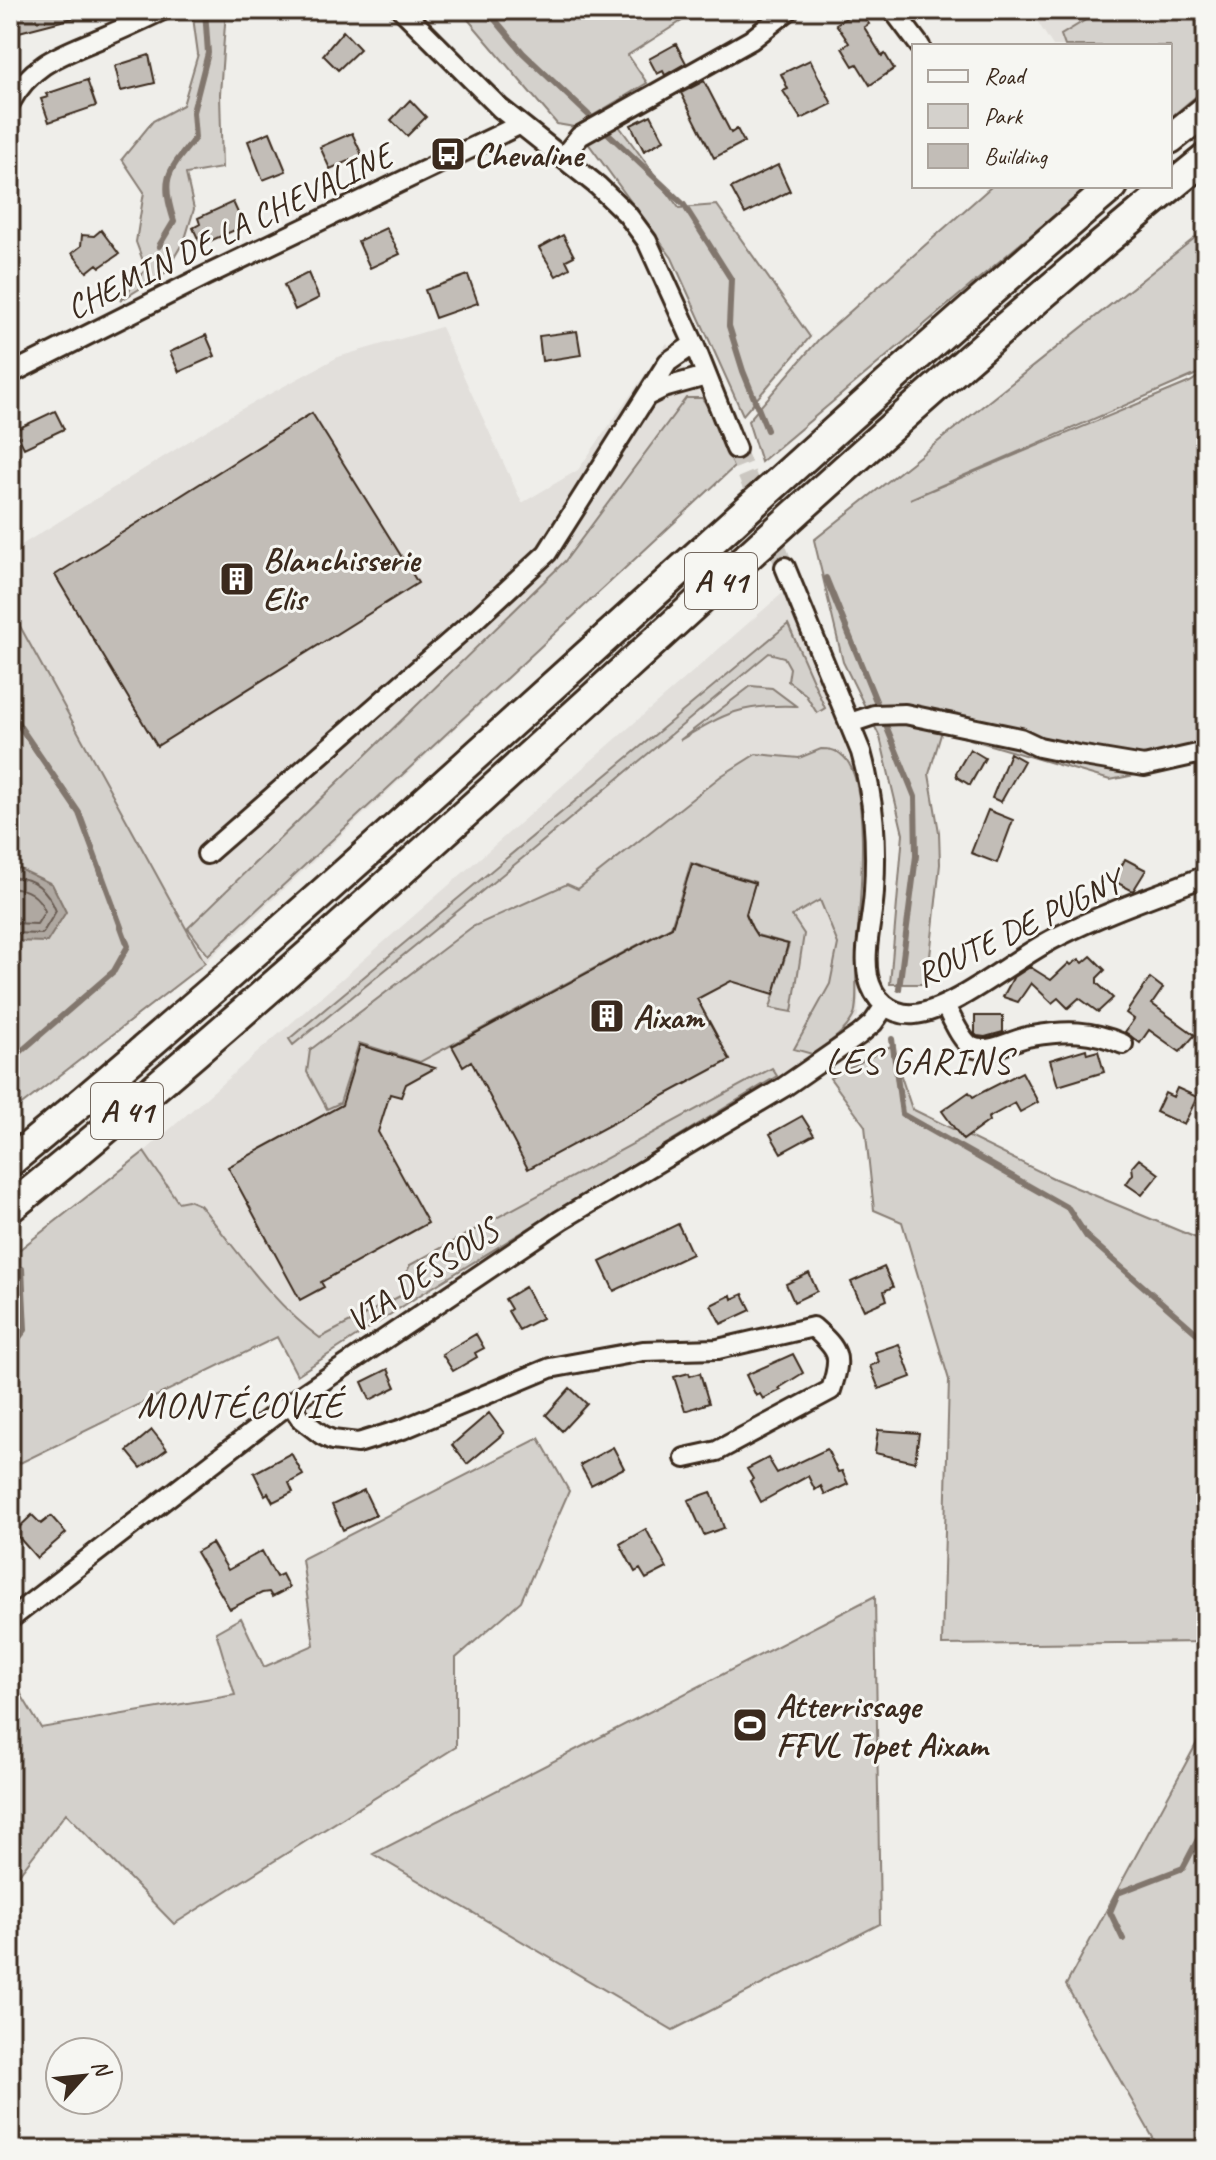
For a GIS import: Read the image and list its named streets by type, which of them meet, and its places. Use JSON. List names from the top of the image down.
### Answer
{
  "streets": {
    "highway": ["A 41"],
    "street": ["CHEMIN DE LA CHEVALINE", "ROUTE DE PUGNY", "VIA DESSOUS"]
  },
  "crossings": [
    ["ROUTE DE PUGNY", "VIA DESSOUS"]
  ],
  "districts": ["LES GARINS", "MONTÉCOVIÉ"],
  "places": {
    "bus stop": ["Chevaline"],
    "building": ["Blanchisserie Elis", "Aixam"],
    "sports": ["Atterrissage FFVL Topet Aixam"]
  },
  "legend": ["Road", "Park", "Building"],
  "north": "top right"
}
